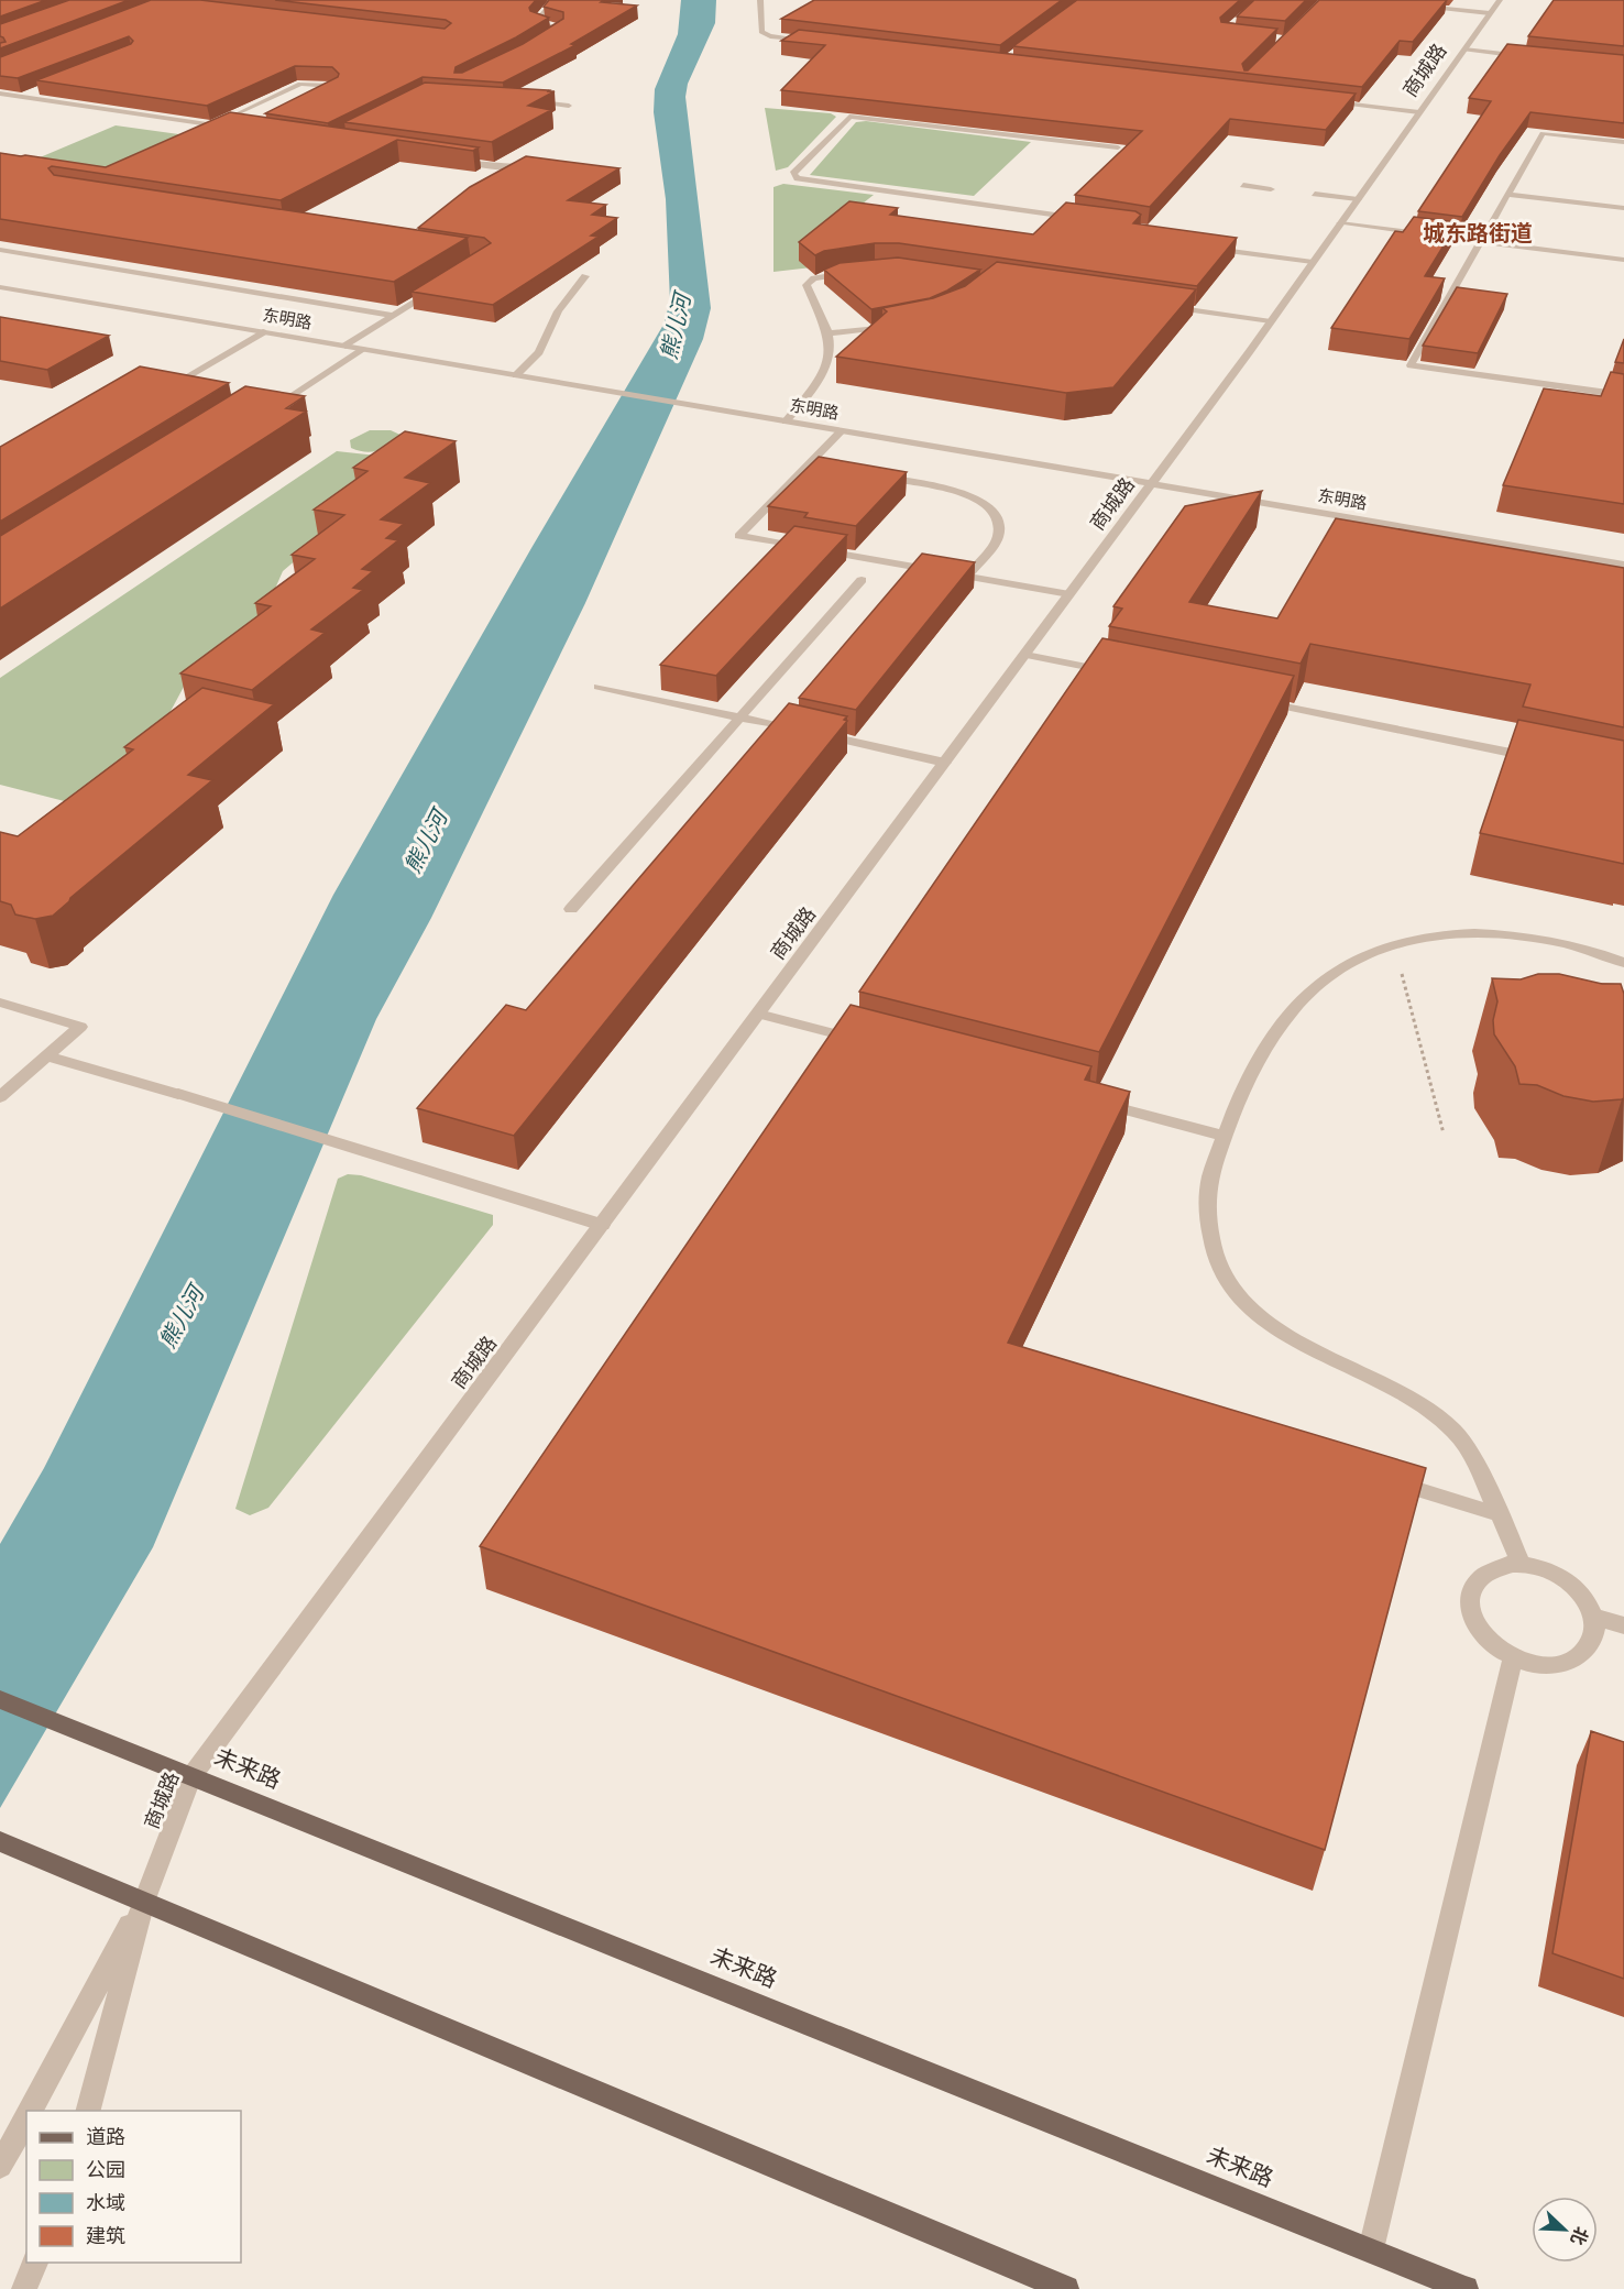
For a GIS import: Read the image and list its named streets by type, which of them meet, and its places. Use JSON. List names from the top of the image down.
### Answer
{
  "streets": {
    "main road": ["未来路"],
    "street": ["商城路", "东明路"]
  },
  "crossings": [
    ["商城路", "东明路"],
    ["商城路", "未来路"]
  ],
  "districts": ["城东路街道"],
  "water": ["熊儿河"],
  "legend": [
    "道路",
    "公园",
    "水域",
    "建筑"
  ],
  "north": "bottom right"
}
